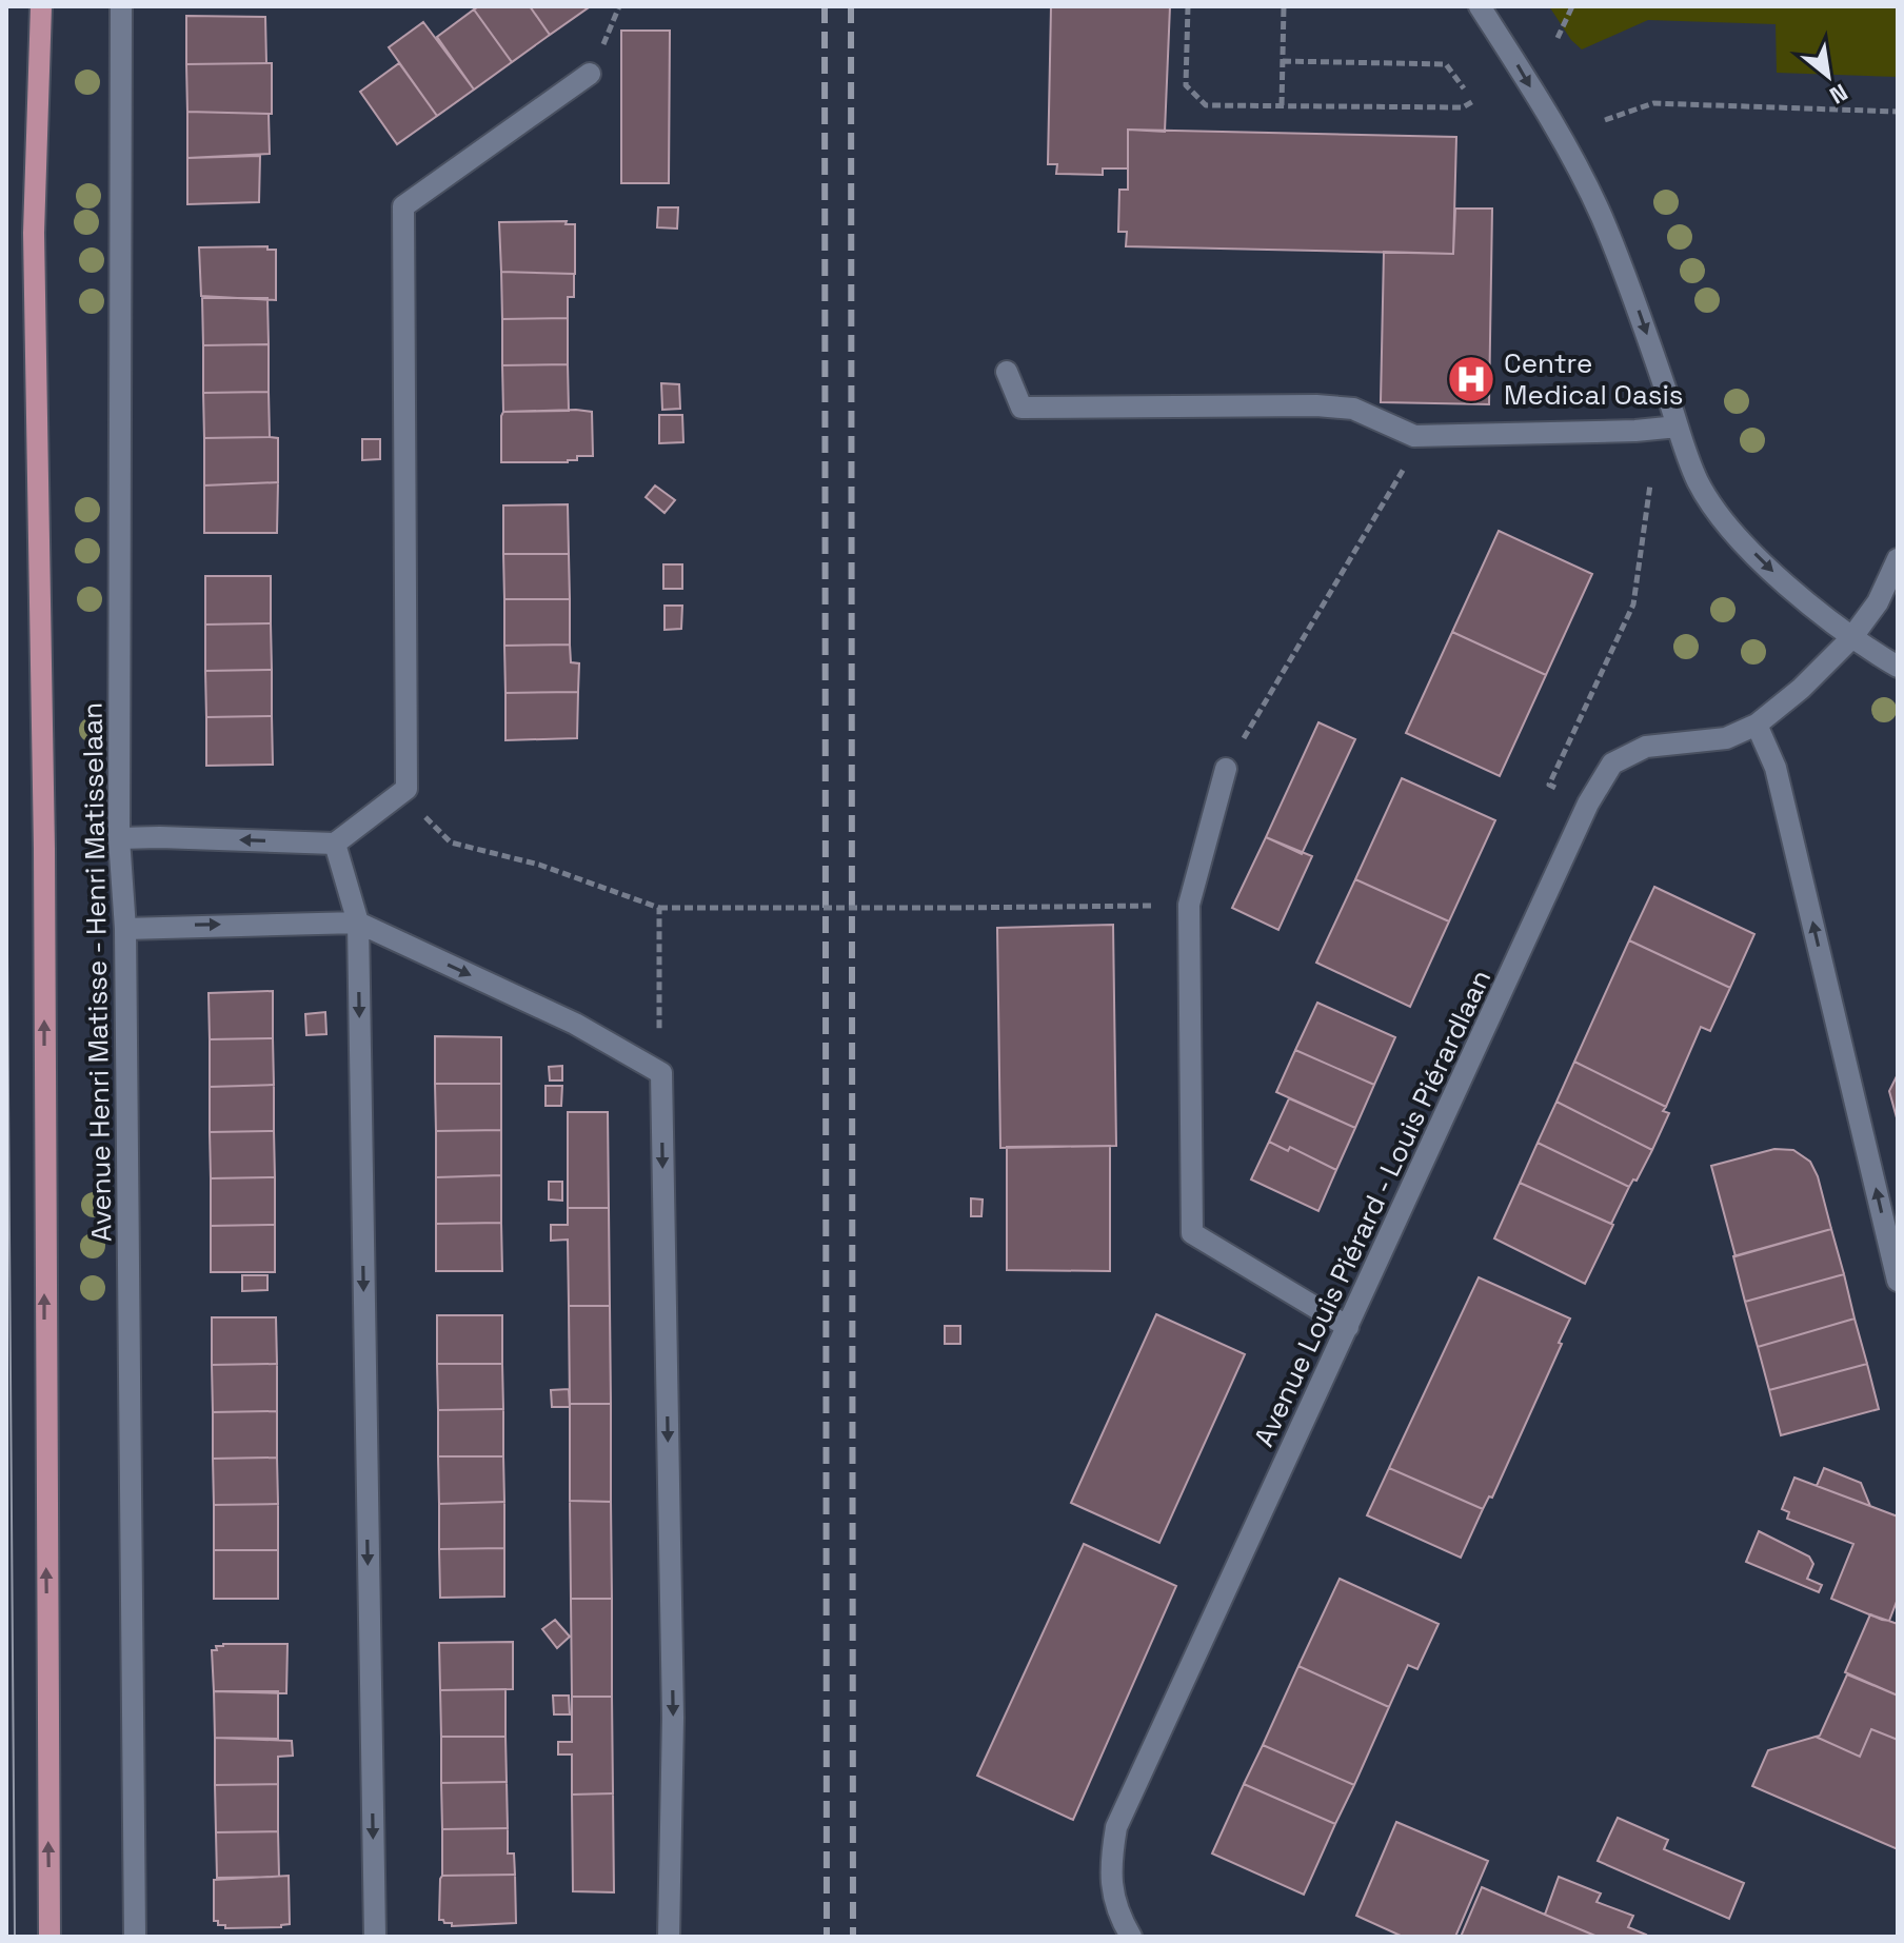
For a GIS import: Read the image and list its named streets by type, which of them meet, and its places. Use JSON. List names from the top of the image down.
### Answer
{
  "streets": {
    "street": ["Avenue Henri Matisse - Henri Matisselaan", "Avenue Louis Piérard - Louis Piérardlaan"]
  },
  "places": {
    "hospital": ["Centre Medical Oasis"]
  },
  "north": "bottom right"
}
